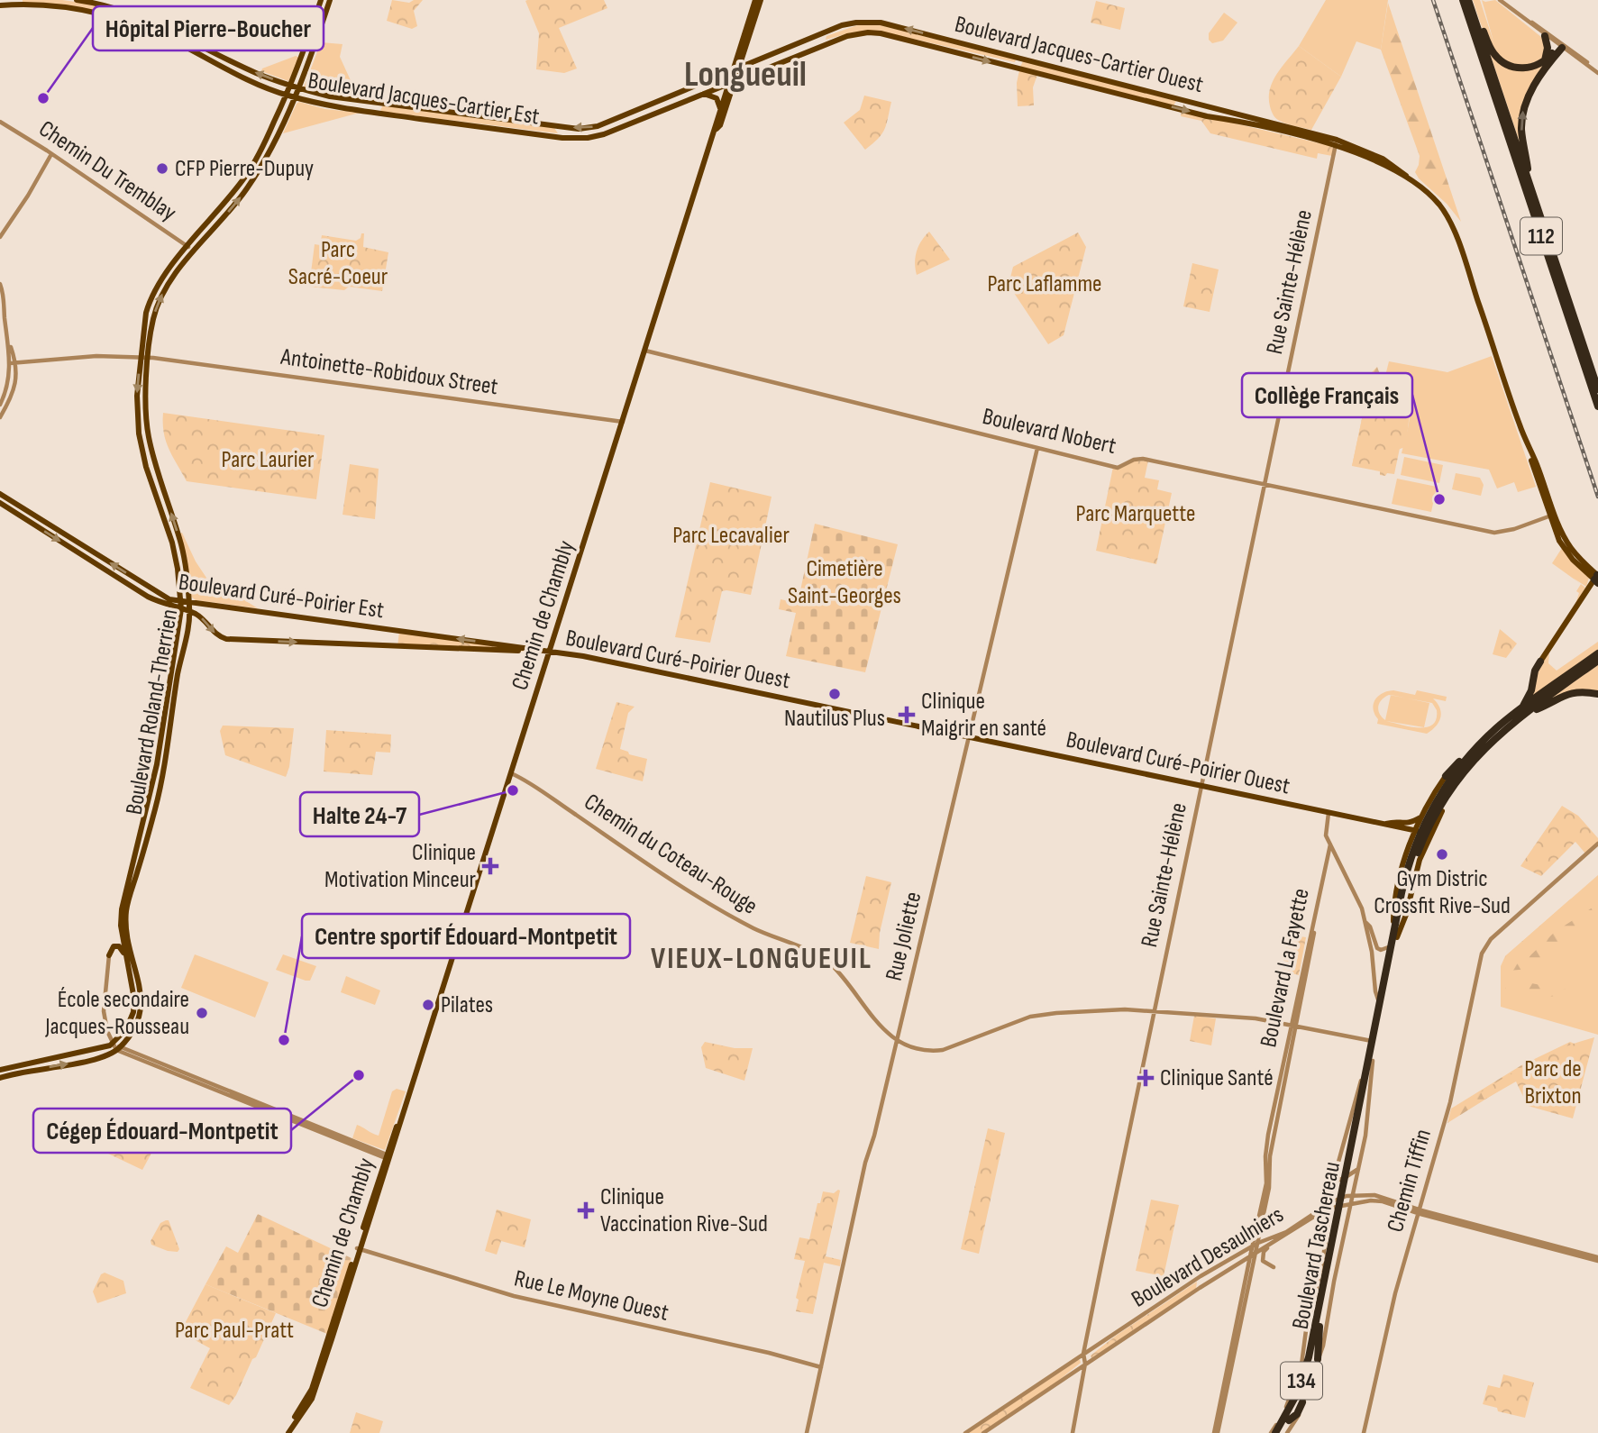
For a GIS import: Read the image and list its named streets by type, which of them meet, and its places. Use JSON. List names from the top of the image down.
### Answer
{
  "streets": {
    "highway": ["112", "Boulevard Taschereau", "134"],
    "main road": [
      "Boulevard Jacques-Cartier Ouest",
      "Boulevard Jacques-Cartier Est",
      "Boulevard Curé-Poirier Est",
      "Chemin de Chambly",
      "Boulevard Curé-Poirier Ouest",
      "Boulevard Roland-Therrien"
    ],
    "street": [
      "Chemin Du Tremblay",
      "Rue Sainte-Hélène",
      "Antoinette-Robidoux Street",
      "Boulevard Nobert",
      "Chemin du Coteau-Rouge",
      "Rue Joliette",
      "Boulevard La Fayette",
      "Chemin Tiffin",
      "Boulevard Desaulniers",
      "Rue Le Moyne Ouest"
    ]
  },
  "crossings": [
    ["Boulevard Jacques-Cartier Ouest", "Boulevard Jacques-Cartier Est"],
    ["Boulevard Jacques-Cartier Ouest", "Rue Sainte-Hélène"],
    ["Boulevard Jacques-Cartier Ouest", "Boulevard Nobert"],
    ["Boulevard Jacques-Cartier Ouest", "Chemin de Chambly"],
    ["Boulevard Jacques-Cartier Est", "Chemin de Chambly"],
    ["Boulevard Jacques-Cartier Est", "Boulevard Roland-Therrien"],
    ["Chemin Du Tremblay", "Boulevard Roland-Therrien"],
    ["Rue Sainte-Hélène", "Boulevard Nobert"],
    ["Rue Sainte-Hélène", "Boulevard Curé-Poirier Ouest"],
    ["Rue Sainte-Hélène", "Chemin du Coteau-Rouge"],
    ["Rue Sainte-Hélène", "Boulevard Desaulniers"],
    ["Antoinette-Robidoux Street", "Chemin de Chambly"],
    ["Antoinette-Robidoux Street", "Boulevard Roland-Therrien"],
    ["Boulevard Nobert", "Chemin de Chambly"],
    ["Boulevard Nobert", "Rue Joliette"],
    ["Boulevard Curé-Poirier Est", "Chemin de Chambly"],
    ["Boulevard Curé-Poirier Est", "Boulevard Curé-Poirier Ouest"],
    ["Boulevard Curé-Poirier Est", "Boulevard Roland-Therrien"],
    ["Chemin de Chambly", "Boulevard Curé-Poirier Ouest"],
    ["Chemin de Chambly", "Chemin du Coteau-Rouge"],
    ["Chemin de Chambly", "Rue Le Moyne Ouest"],
    ["Boulevard Curé-Poirier Ouest", "Rue Joliette"],
    ["Boulevard Curé-Poirier Ouest", "Boulevard Taschereau"],
    ["Chemin du Coteau-Rouge", "Rue Joliette"],
    ["Chemin du Coteau-Rouge", "Boulevard La Fayette"],
    ["Chemin du Coteau-Rouge", "Boulevard Taschereau"],
    ["Rue Joliette", "Rue Le Moyne Ouest"],
    ["Boulevard La Fayette", "Boulevard Desaulniers"],
    ["Chemin Tiffin", "Boulevard Desaulniers"],
    ["Boulevard Taschereau", "Boulevard Desaulniers"]
  ],
  "districts": ["Longueuil", "VIEUX-LONGUEUIL"],
  "parks": [
    "Parc Sacré-Coeur",
    "Parc Laflamme",
    "Parc Laurier",
    "Parc Marquette",
    "Parc Lecavalier",
    "Cimetière Saint-Georges",
    "Parc de Brixton",
    "Parc Paul-Pratt"
  ],
  "places": {
    "other": [
      "Hôpital Pierre-Boucher",
      "CFP Pierre-Dupuy",
      "Collège Français",
      "Nautilus Plus",
      "Halte 24-7",
      "Gym Distric Crossfit Rive-Sud",
      "Pilates",
      "École secondaire Jacques-Rousseau",
      "Centre sportif Édouard-Montpetit",
      "Cégep Édouard-Montpetit"
    ],
    "health": [
      "Clinique Maigrir en santé",
      "Clinique Motivation Minceur",
      "Clinique Santé",
      "Clinique Vaccination Rive-Sud"
    ]
  }
}
